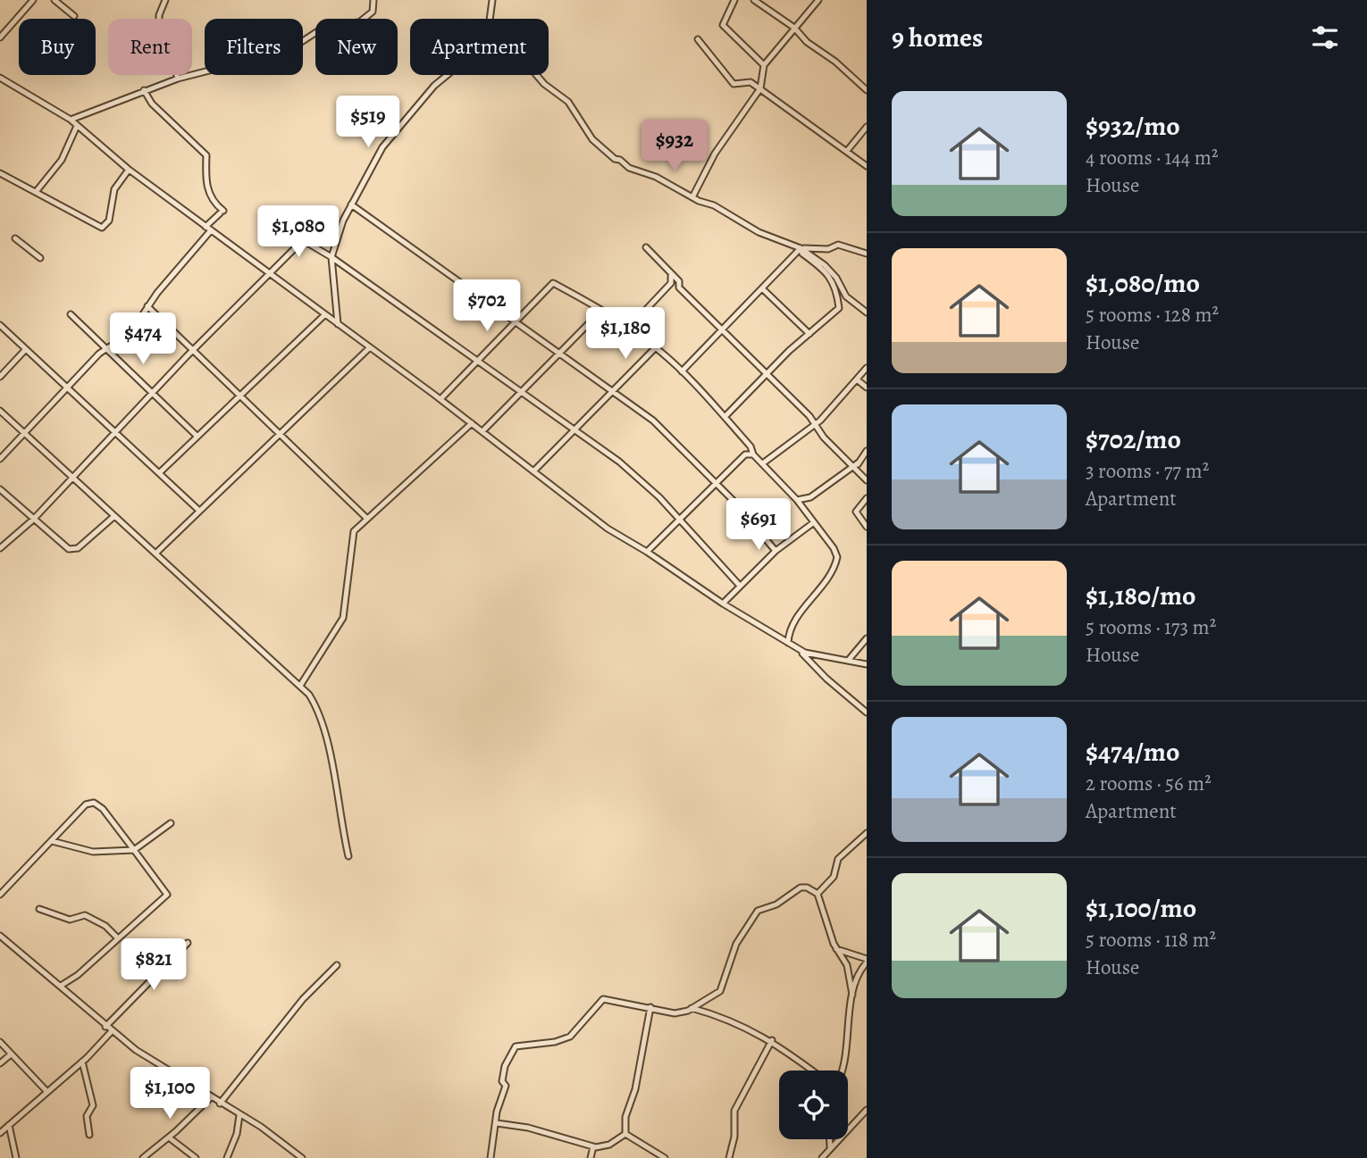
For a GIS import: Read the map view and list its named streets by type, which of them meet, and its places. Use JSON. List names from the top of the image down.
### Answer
{
  "page": {
    "heading": "9 homes",
    "chip": [
      "Buy",
      "Rent",
      "Filters",
      "New",
      "Apartment"
    ],
    "list": [
      {
        "name": "$932/mo",
        "note": "4 rooms · 144 m² · House"
      },
      {
        "name": "$1,080/mo",
        "note": "5 rooms · 128 m² · House"
      },
      {
        "name": "$702/mo",
        "note": "3 rooms · 77 m² · Apartment"
      },
      {
        "name": "$1,180/mo",
        "note": "5 rooms · 173 m² · House"
      },
      {
        "name": "$474/mo",
        "note": "2 rooms · 56 m² · Apartment"
      },
      {
        "name": "$1,100/mo",
        "note": "5 rooms · 118 m² · House"
      }
    ],
    "price": [
      "$519",
      "$932",
      "$1,080",
      "$702",
      "$1,180",
      "$474",
      "$691",
      "$821",
      "$1,100"
    ]
  }
}
